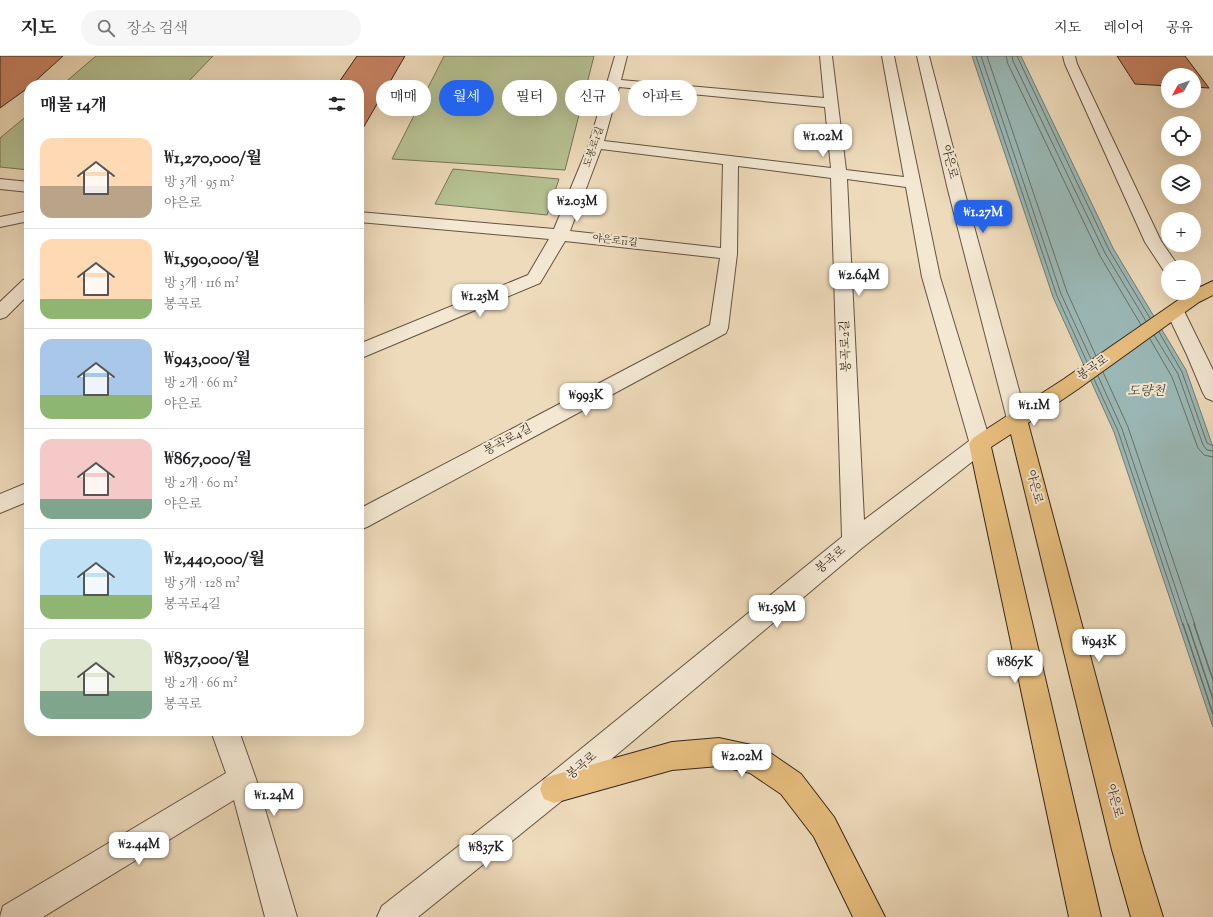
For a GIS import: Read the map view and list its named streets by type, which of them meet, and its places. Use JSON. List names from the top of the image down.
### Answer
{
  "streets": {
    "main road": ["야은로", "봉곡로"],
    "street": [
      "도봉로1길",
      "야은로11길",
      "봉곡로2길",
      "봉곡로4길"
    ]
  },
  "crossings": [
    ["도봉로1길", "야은로11길"],
    ["야은로", "봉곡로"],
    ["야은로11길", "봉곡로4길"],
    ["봉곡로2길", "봉곡로"]
  ],
  "water": ["도량천"],
  "north": "bottom left",
  "page": {
    "header": "지도",
    "search": "장소 검색",
    "nav": ["지도", "레이어", "공유"],
    "map_buttons": ["+", "−"],
    "chip": [
      "매매",
      "월세",
      "필터",
      "신규",
      "아파트"
    ],
    "heading": "매물 14개",
    "price": [
      "₩1.02M",
      "₩2.03M",
      "₩1.27M",
      "₩2.64M",
      "₩1.25M",
      "₩993K",
      "₩1.1M",
      "₩1.59M",
      "₩943K",
      "₩867K",
      "₩2.02M",
      "₩1.24M",
      "₩2.44M",
      "₩837K"
    ],
    "list": [
      {
        "name": "₩1,270,000/월",
        "note": "방 3개 · 95 m² · 야은로"
      },
      {
        "name": "₩1,590,000/월",
        "note": "방 3개 · 116 m² · 봉곡로"
      },
      {
        "name": "₩943,000/월",
        "note": "방 2개 · 66 m² · 야은로"
      },
      {
        "name": "₩867,000/월",
        "note": "방 2개 · 60 m² · 야은로"
      },
      {
        "name": "₩2,440,000/월",
        "note": "방 5개 · 128 m² · 봉곡로4길"
      },
      {
        "name": "₩837,000/월",
        "note": "방 2개 · 66 m² · 봉곡로"
      }
    ]
  }
}
